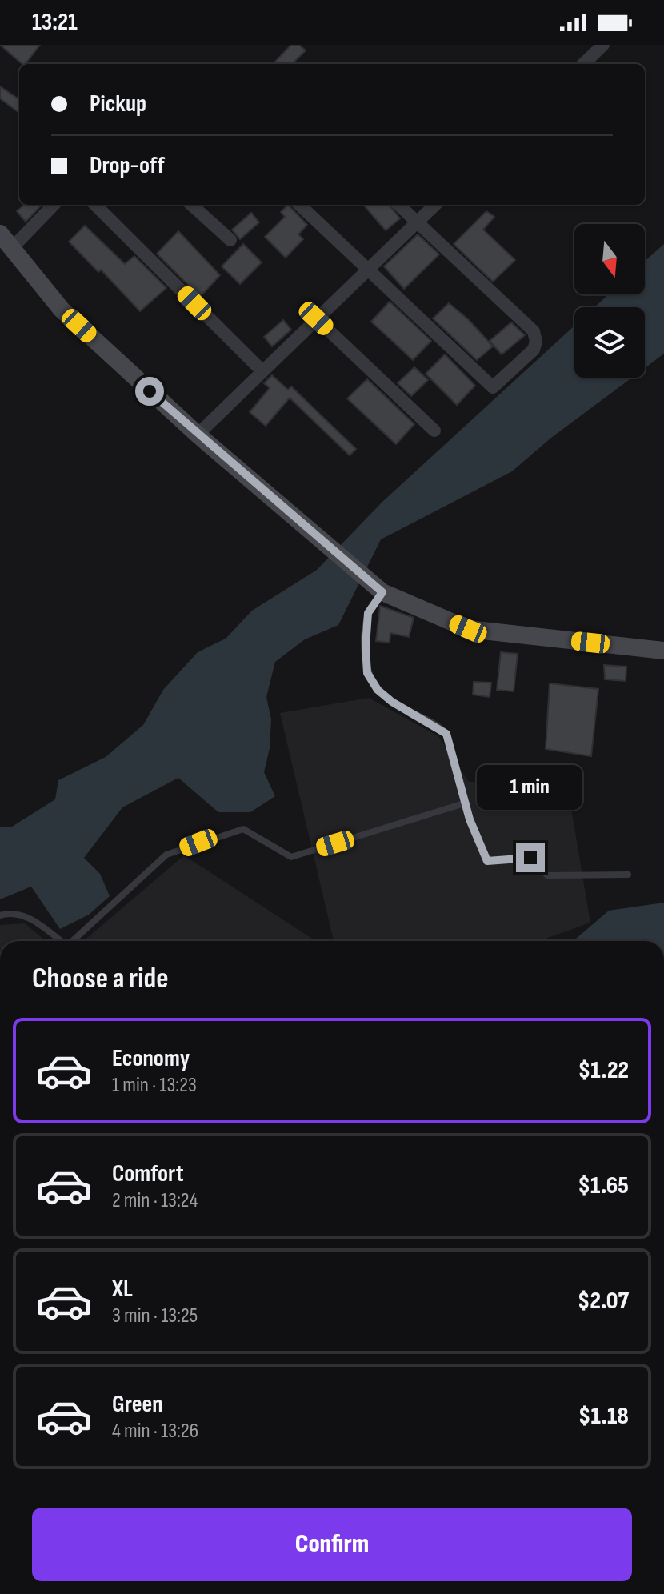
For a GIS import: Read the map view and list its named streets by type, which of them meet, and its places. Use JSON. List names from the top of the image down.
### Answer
{
  "north": "bottom",
  "page": {
    "status": "13:21",
    "banner": ["Pickup", "Drop-off"],
    "bubble": "1 min",
    "heading": "Choose a ride",
    "list": [
      {
        "name": "Economy",
        "note": "1 min · 13:23",
        "value": "$1.22"
      },
      {
        "name": "Comfort",
        "note": "2 min · 13:24",
        "value": "$1.65"
      },
      {
        "name": "XL",
        "note": "3 min · 13:25",
        "value": "$2.07"
      },
      {
        "name": "Green",
        "note": "4 min · 13:26",
        "value": "$1.18"
      }
    ],
    "buttons": "Confirm"
  }
}
